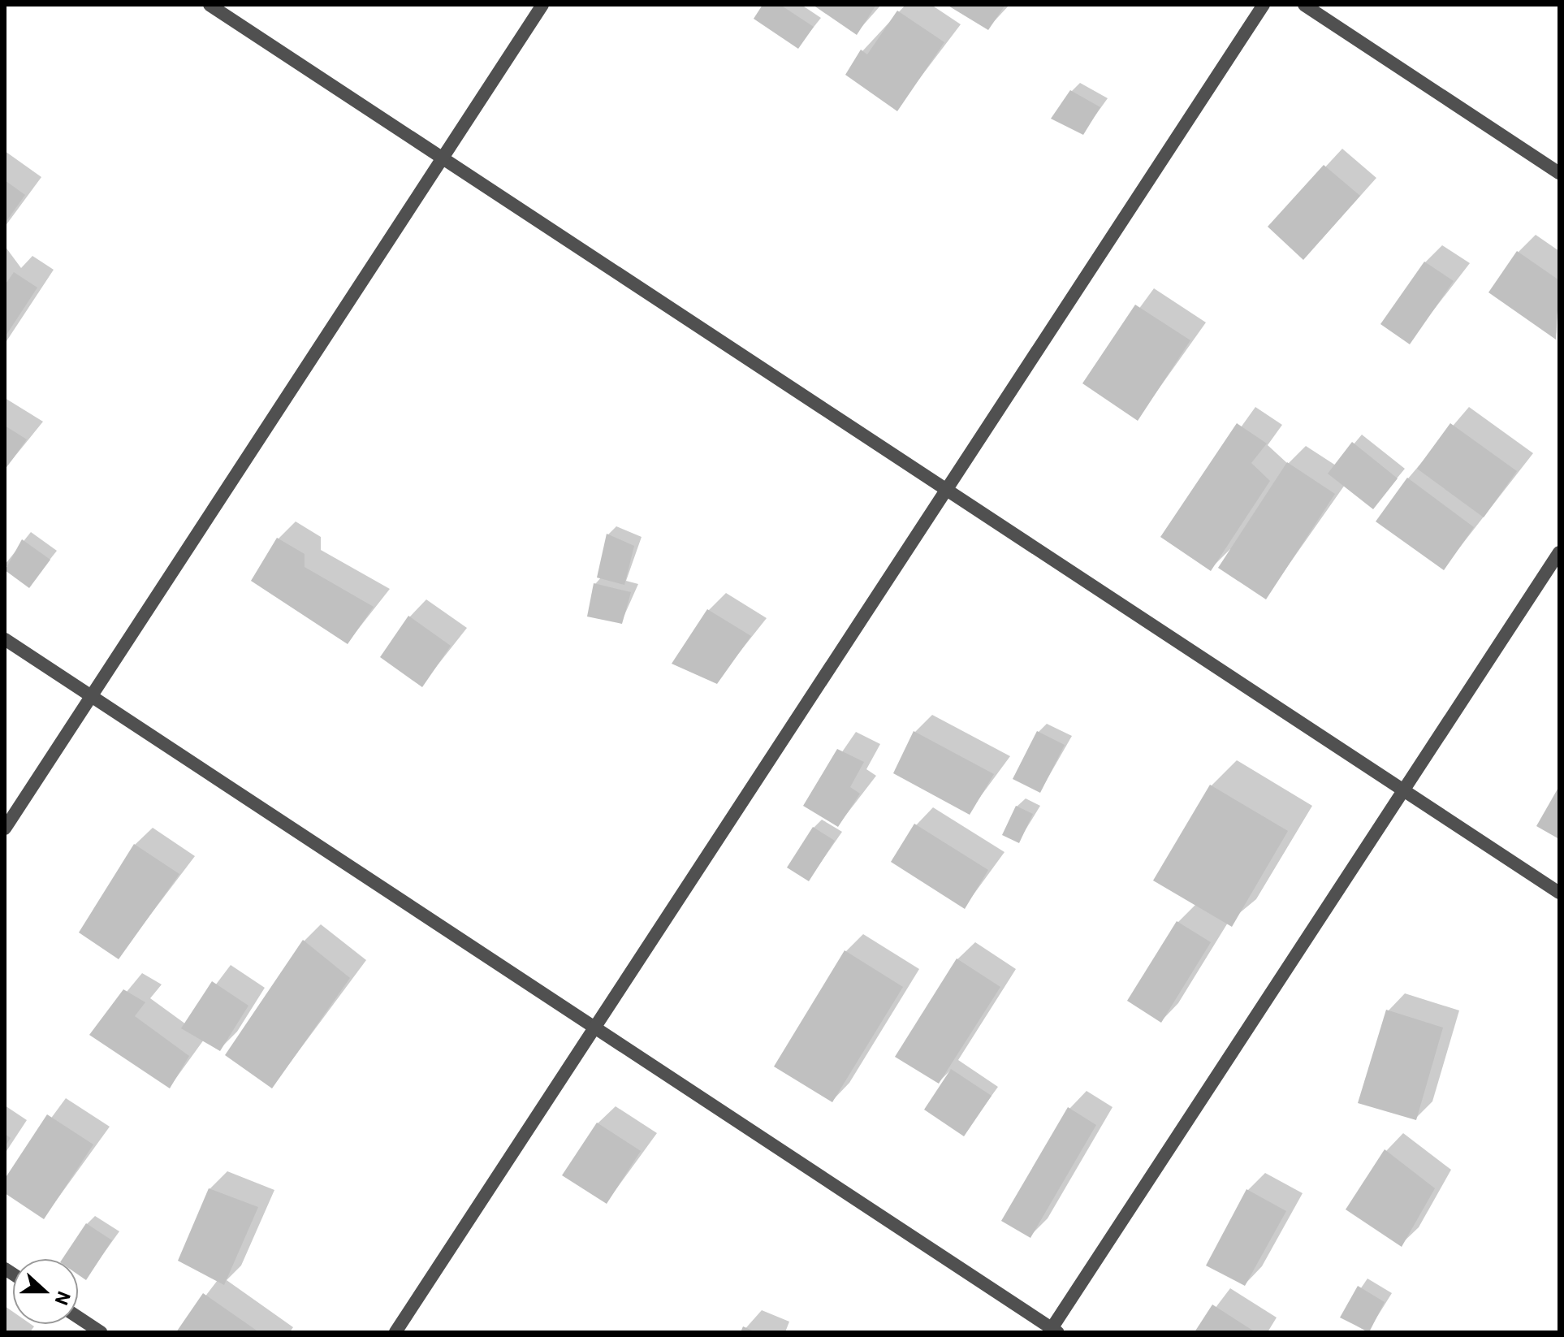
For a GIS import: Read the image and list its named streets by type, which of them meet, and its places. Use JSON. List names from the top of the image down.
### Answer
{
  "north": "right"
}
